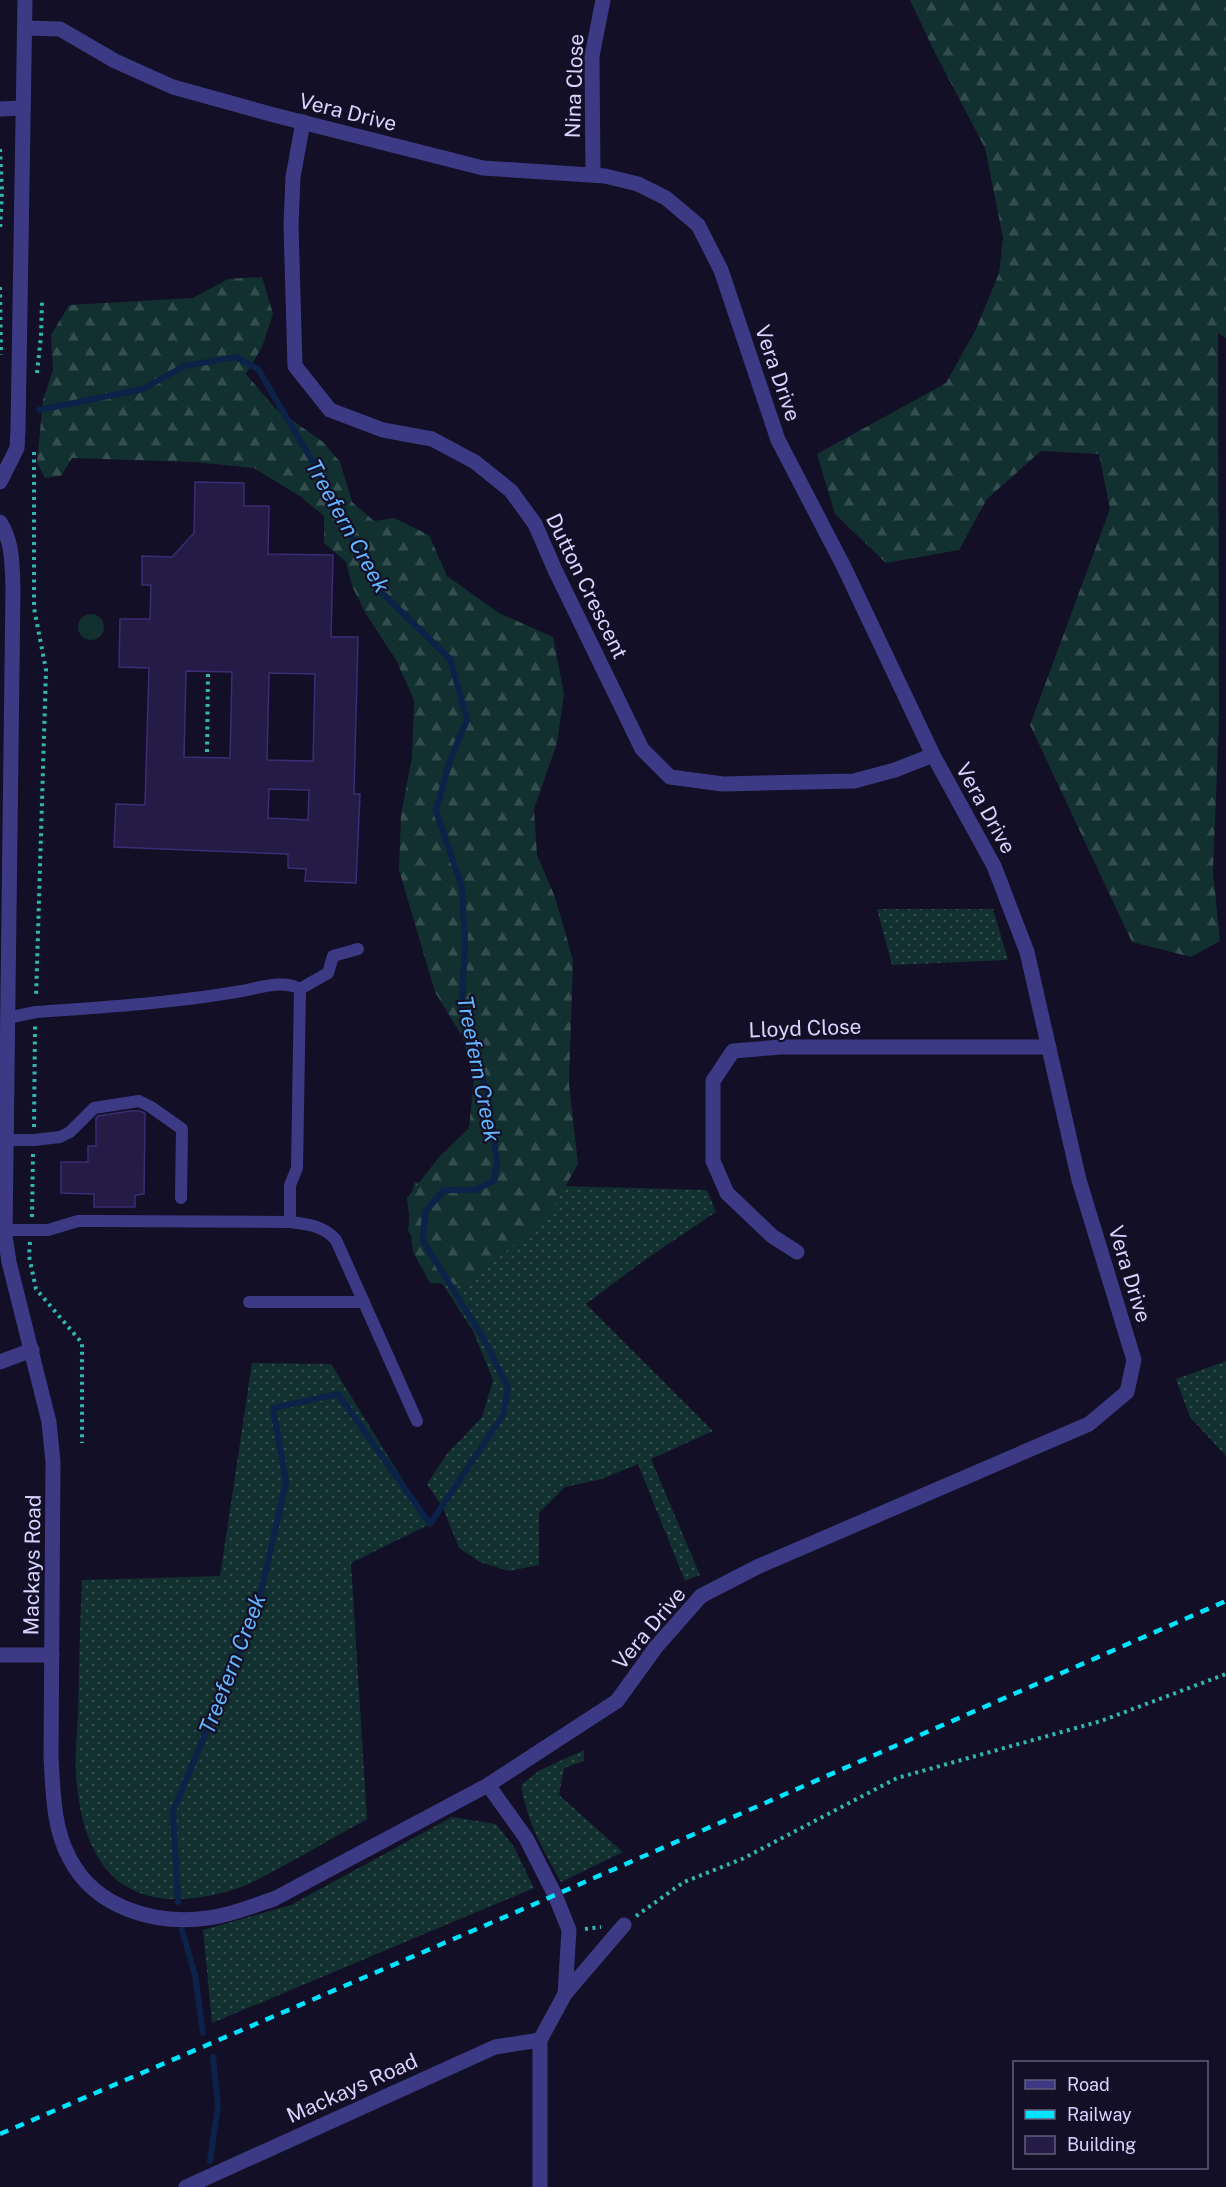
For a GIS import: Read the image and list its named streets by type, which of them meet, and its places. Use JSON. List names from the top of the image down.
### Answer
{
  "streets": {
    "street": [
      "Nina Close",
      "Vera Drive",
      "Dutton Crescent",
      "Lloyd Close",
      "Mackays Road"
    ]
  },
  "crossings": [
    ["Nina Close", "Vera Drive"],
    ["Vera Drive", "Dutton Crescent"],
    ["Vera Drive", "Lloyd Close"],
    ["Vera Drive", "Mackays Road"]
  ],
  "water": ["Treefern Creek"],
  "legend": ["Road", "Railway", "Building"]
}
